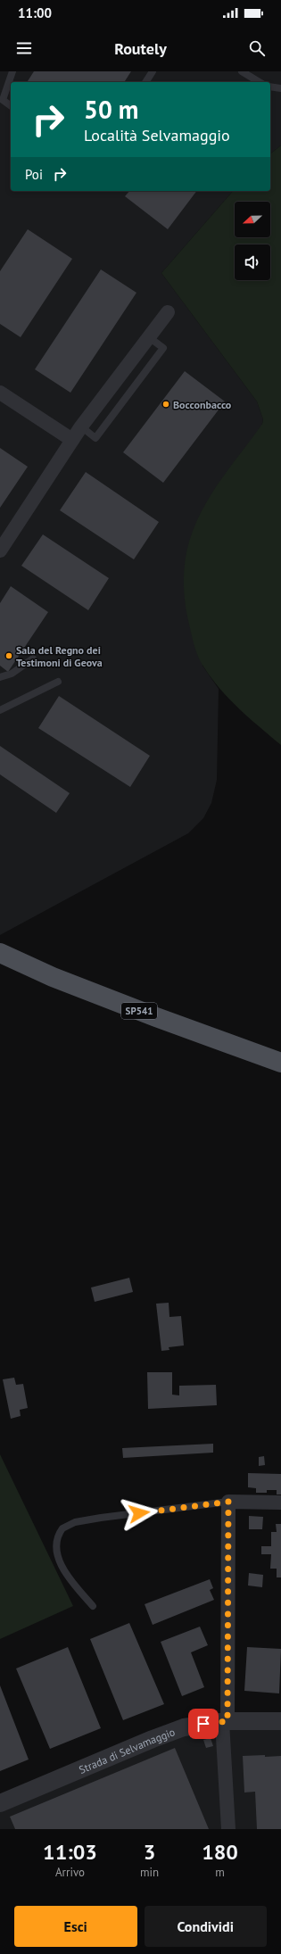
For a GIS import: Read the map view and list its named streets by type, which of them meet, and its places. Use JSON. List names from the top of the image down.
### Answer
{
  "streets": {
    "main road": ["SP541"],
    "street": ["Strada di Selvamaggio"]
  },
  "places": ["Bocconbacco", "Sala del Regno dei Testimoni di Geova"],
  "north": "left",
  "page": {
    "status": "11:00",
    "header": "Routely",
    "turn": ["50 m", "Località Selvamaggio"],
    "then": "Poi",
    "eta": [
      "11:03",
      "Arrivo",
      "3",
      "min",
      "180",
      "m"
    ],
    "buttons": ["Esci", "Condividi"]
  }
}
